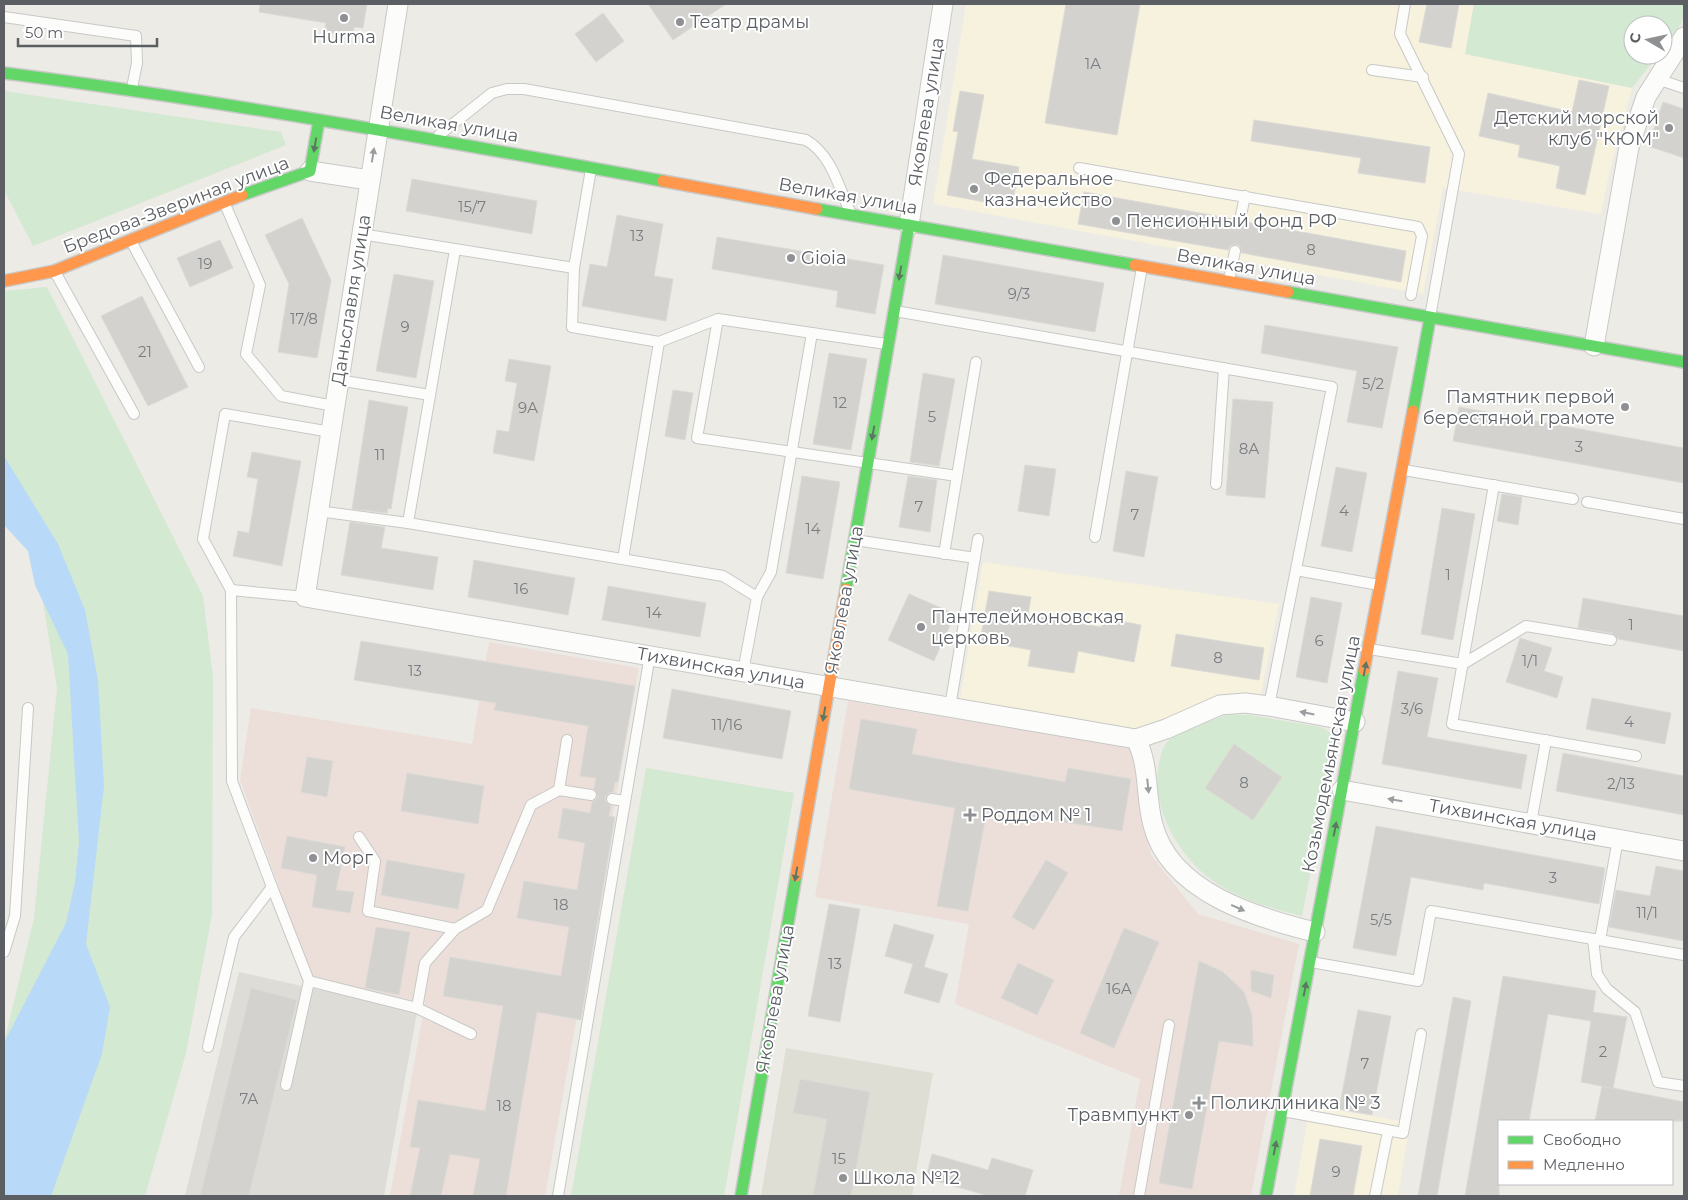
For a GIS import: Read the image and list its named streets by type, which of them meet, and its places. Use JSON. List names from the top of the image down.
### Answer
{
  "streets": {
    "street": [
      "Яковлева улица",
      "Великая улица",
      "Бредова-Звериная улица",
      "Даньславля улица",
      "Тихвинская улица",
      "Козьмодемьянская улица"
    ]
  },
  "crossings": [
    ["Яковлева улица", "Великая улица"],
    ["Яковлева улица", "Тихвинская улица"],
    ["Великая улица", "Бредова-Звериная улица"],
    ["Великая улица", "Даньславля улица"],
    ["Великая улица", "Козьмодемьянская улица"],
    ["Даньславля улица", "Тихвинская улица"],
    ["Тихвинская улица", "Козьмодемьянская улица"]
  ],
  "one_way": ["Яковлева улица", "Козьмодемьянская улица"],
  "places": {
    "other": [
      "Hurma",
      "Театр драмы",
      "Детский морской клуб \"КЮМ\"",
      "Федеральное казначейство",
      "Пенсионный фонд РФ",
      "Gioia",
      "Памятник первой берестяной грамоте",
      "Пантелеймоновская церковь",
      "Морг",
      "Травмпункт",
      "Школа №12"
    ],
    "health": ["Роддом № 1", "Поликлиника № 3"]
  },
  "house_numbers": [
    "1А",
    "15/7",
    "13",
    "8",
    "19",
    "9/3",
    "17/8",
    "9",
    "21",
    "5/2",
    "12",
    "9А",
    "5",
    "3",
    "8А",
    "11",
    "7",
    "4",
    "7",
    "14",
    "1",
    "16",
    "14",
    "1",
    "6",
    "8",
    "1/1",
    "13",
    "3/6",
    "4",
    "11/16",
    "8",
    "2/13",
    "3",
    "18",
    "11/1",
    "5/5",
    "13",
    "16А",
    "2",
    "7",
    "7А",
    "18",
    "15",
    "9"
  ],
  "legend": ["Свободно", "Медленно"],
  "scale_bar": "50 m",
  "north": "left"
}
